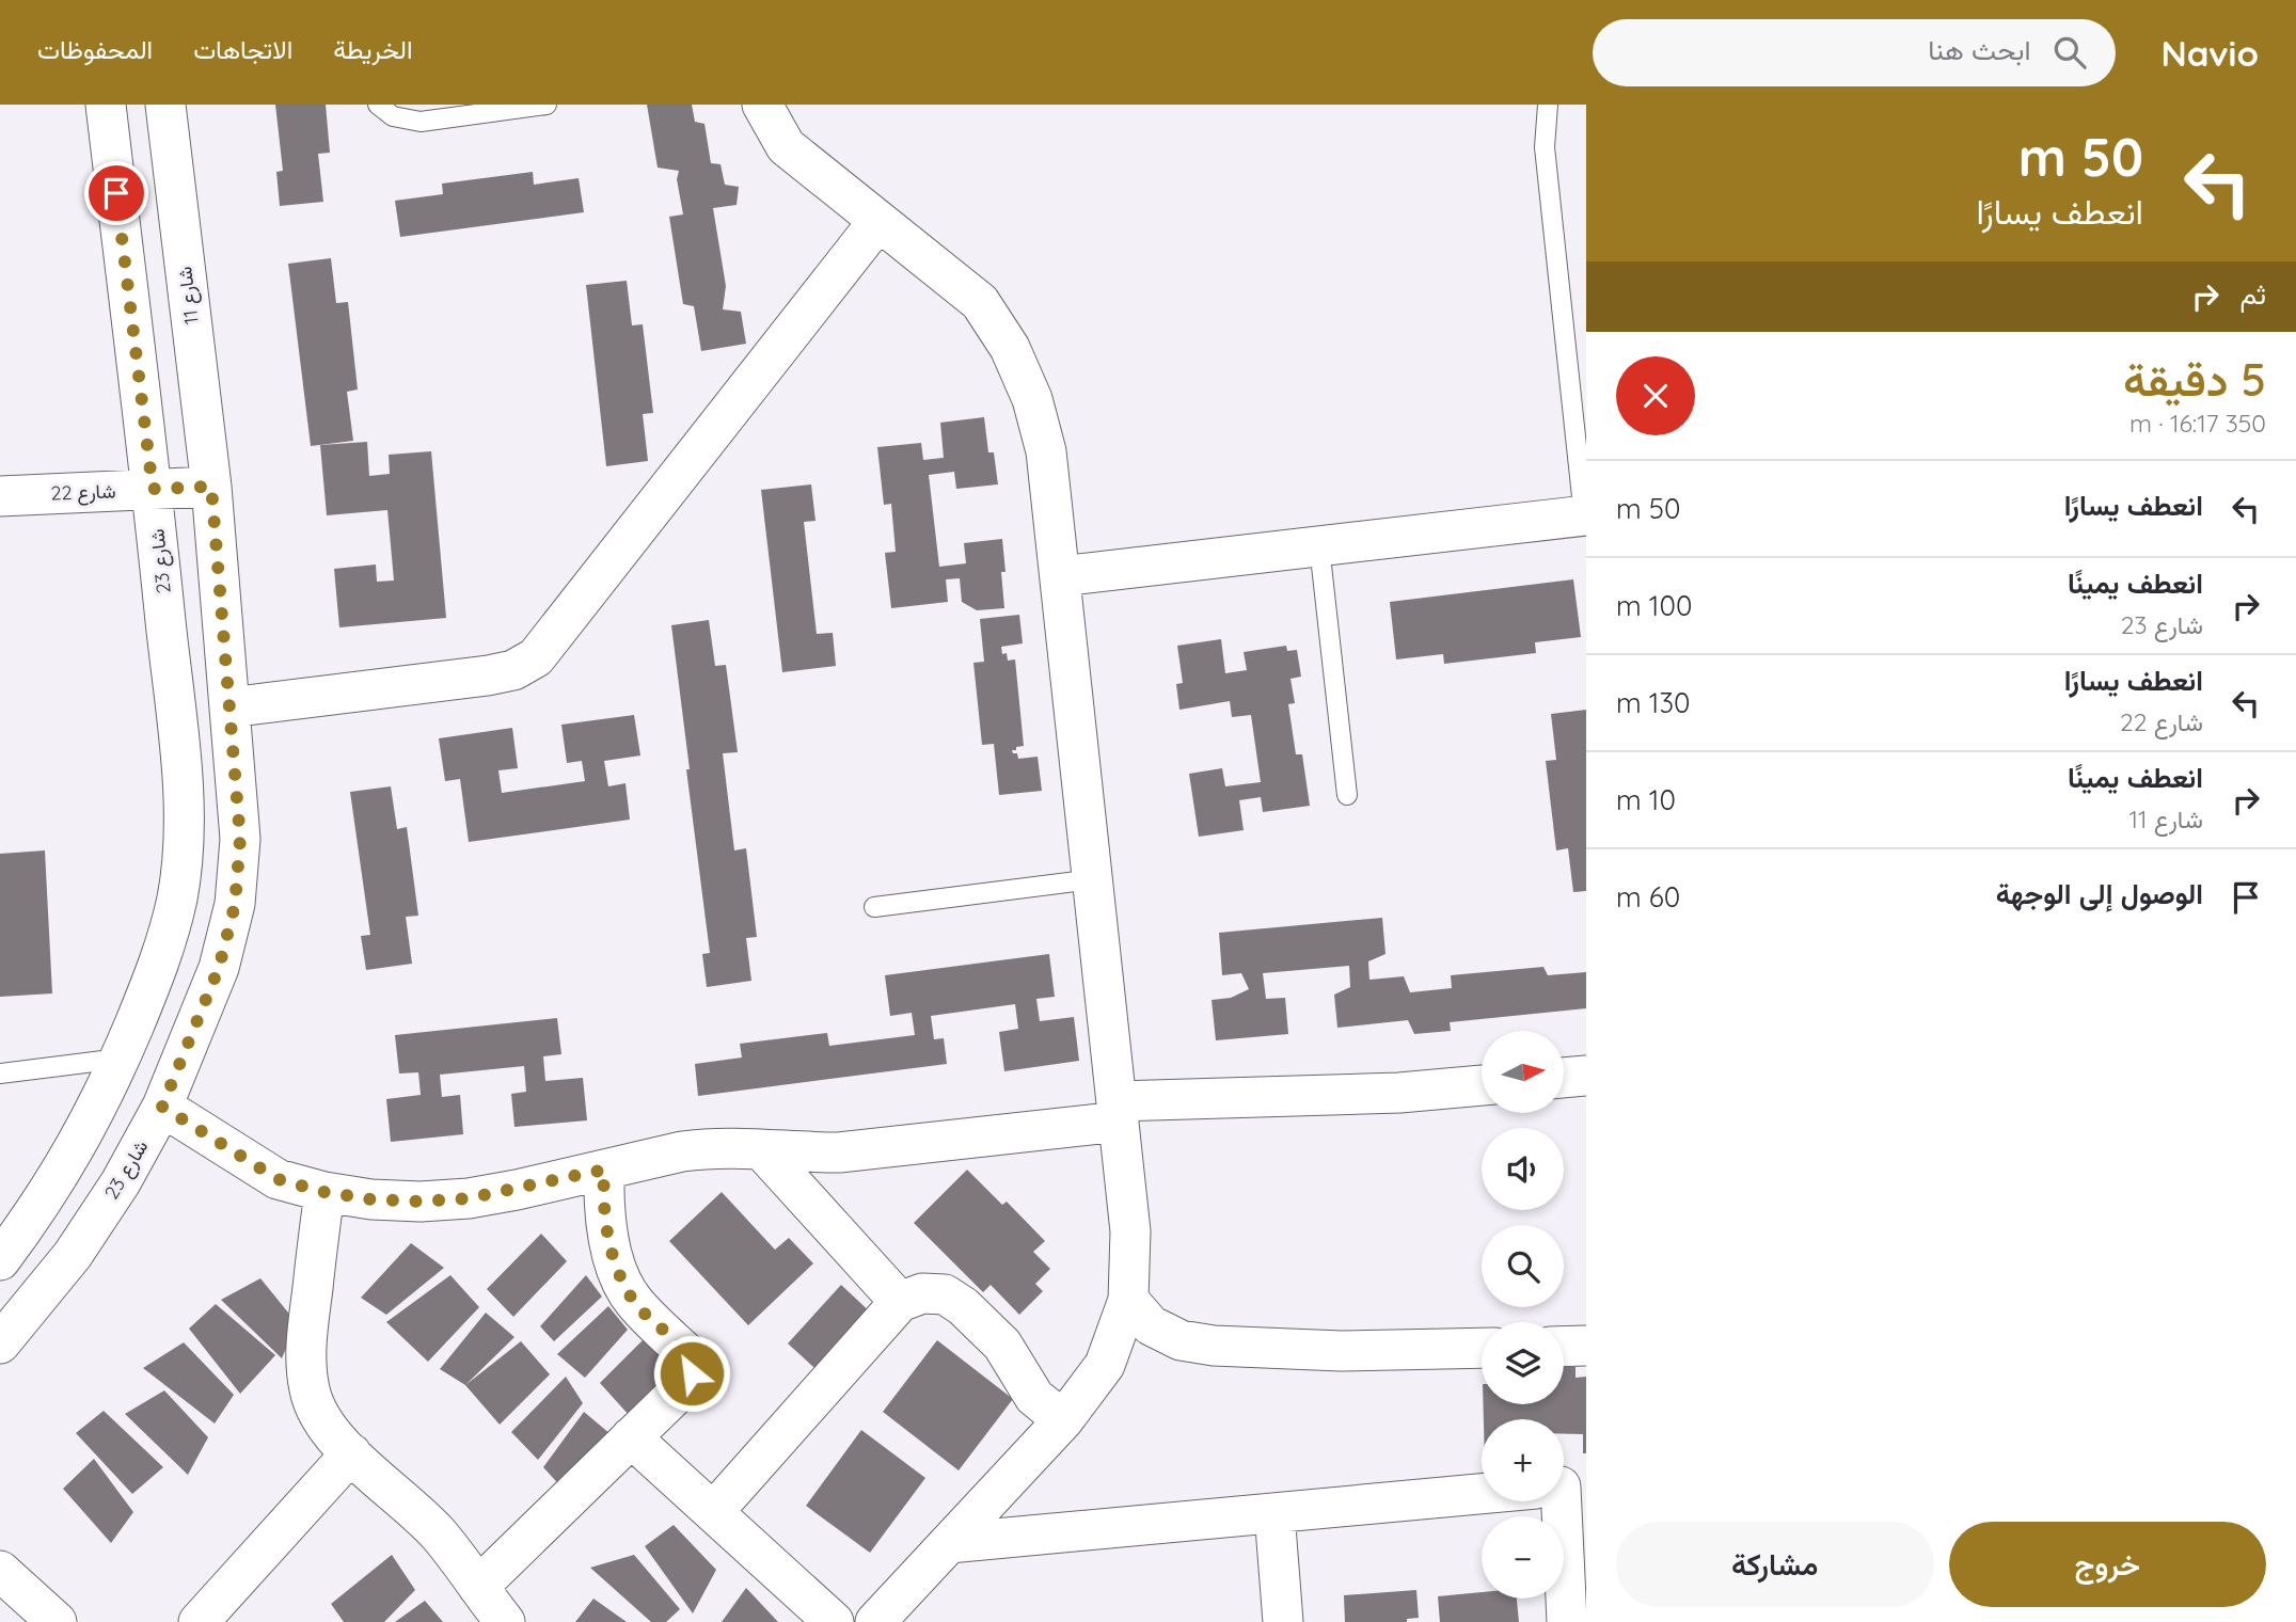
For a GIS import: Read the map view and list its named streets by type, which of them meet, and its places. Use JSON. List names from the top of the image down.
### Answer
{
  "streets": {
    "street": ["شارع 11", "شارع 22", "شارع 23"]
  },
  "crossings": [
    ["شارع 11", "شارع 22"],
    ["شارع 11", "شارع 23"],
    ["شارع 22", "شارع 23"]
  ],
  "north": "right",
  "page": {
    "header": "Navio",
    "search": "ابحث هنا",
    "nav": ["الخريطة", "الاتجاهات", "المحفوظات"],
    "turn": ["50 m", "انعطف يسارًا"],
    "then": "ثم",
    "heading": ["5 دقيقة", "350 m · 16:17"],
    "list": [
      {
        "name": "انعطف يسارًا",
        "value": "50 m"
      },
      {
        "name": "انعطف يمينًا",
        "note": "شارع 23",
        "value": "100 m"
      },
      {
        "name": "انعطف يسارًا",
        "note": "شارع 22",
        "value": "130 m"
      },
      {
        "name": "انعطف يمينًا",
        "note": "شارع 11",
        "value": "10 m"
      },
      {
        "name": "الوصول إلى الوجهة",
        "value": "60 m"
      }
    ],
    "map_buttons": ["+", "−"],
    "buttons": ["خروج", "مشاركة"]
  }
}
